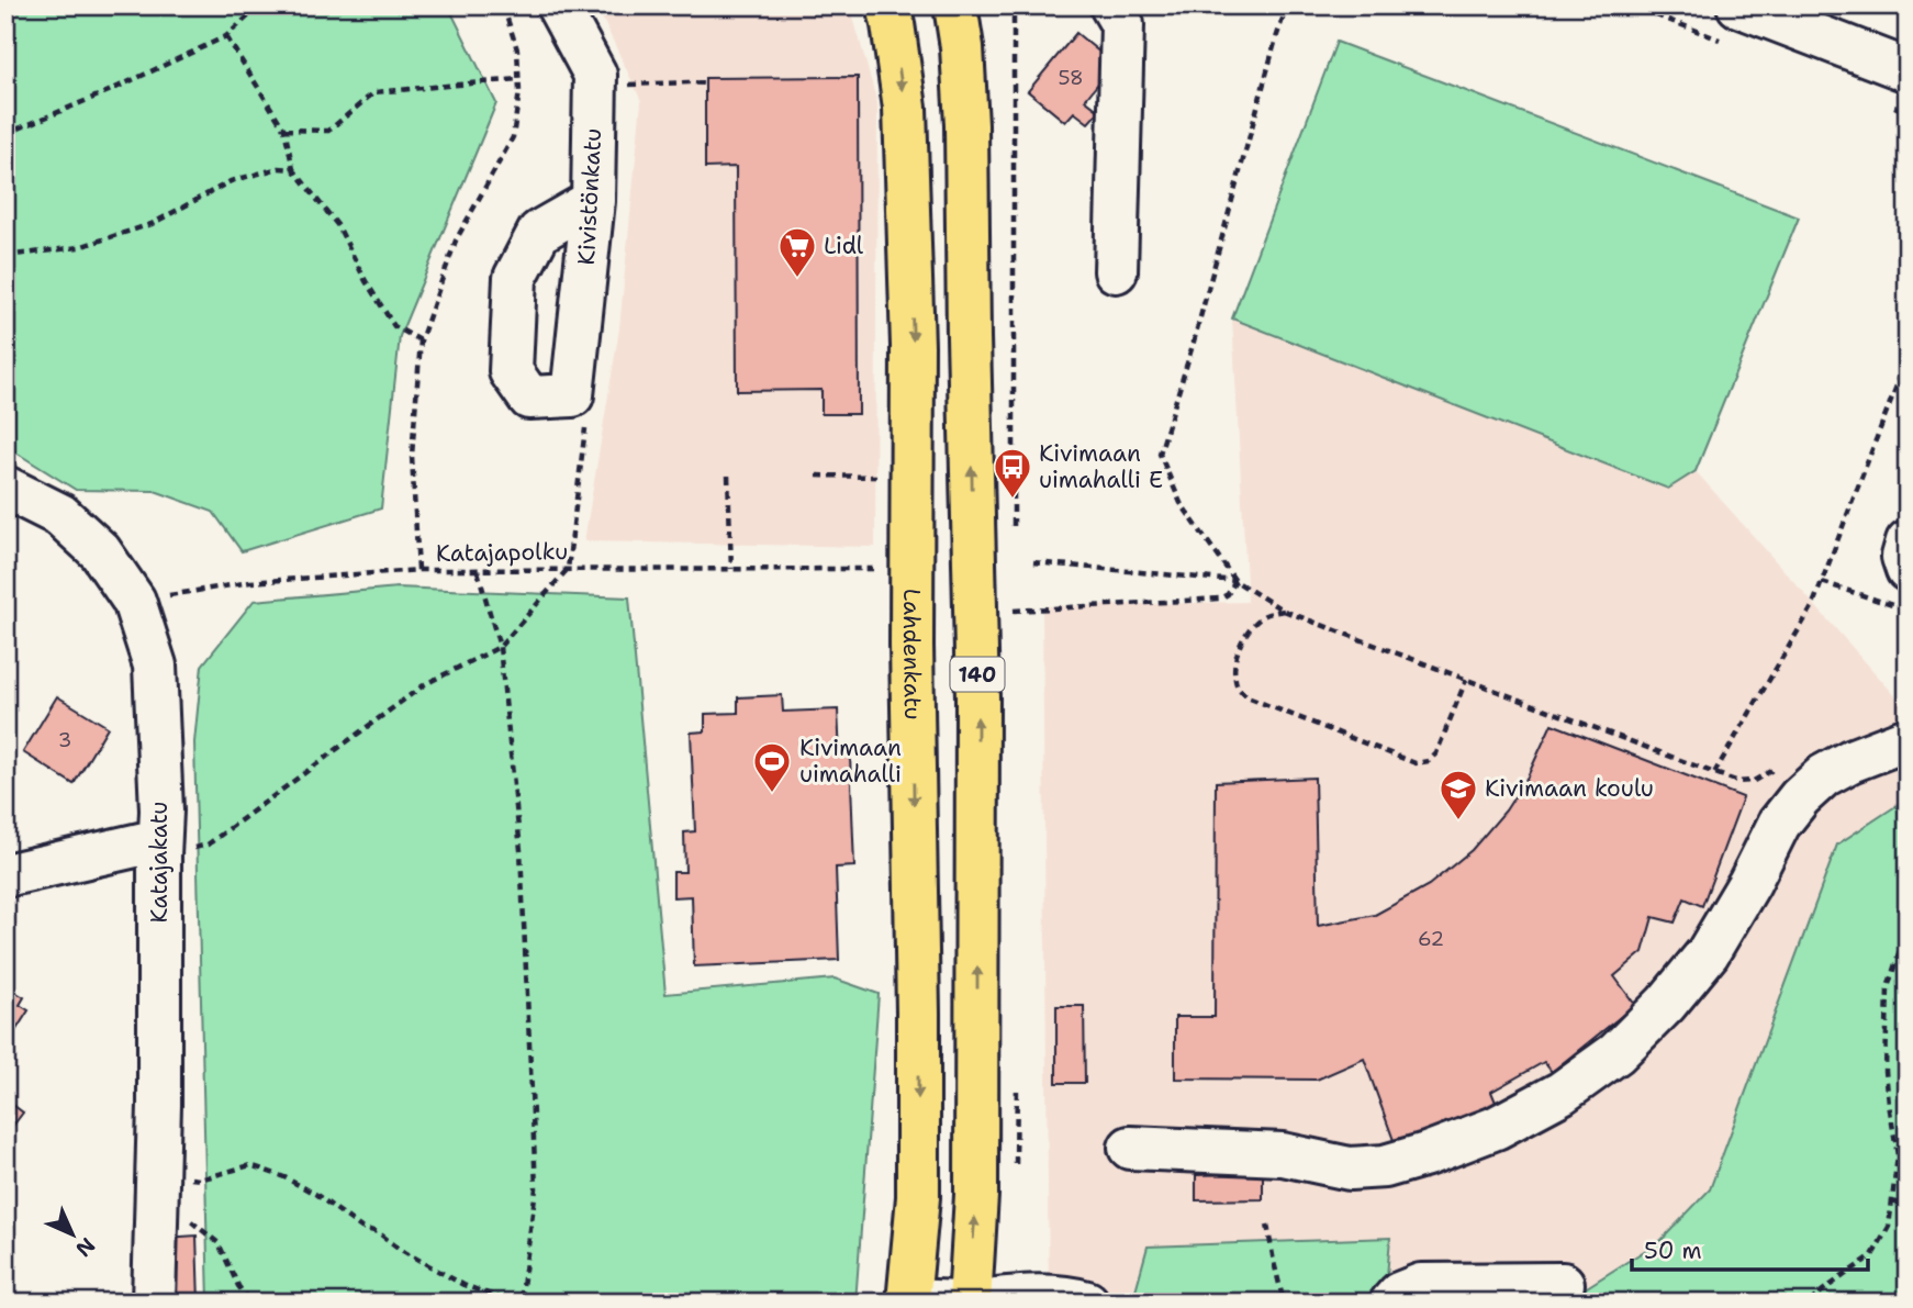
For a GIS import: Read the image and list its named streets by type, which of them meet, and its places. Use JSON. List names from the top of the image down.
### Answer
{
  "streets": {
    "main road": ["Lahdenkatu", "140"],
    "street": ["Kivistönkatu", "Katajakatu"],
    "path": ["Katajapolku"]
  },
  "crossings": [
    ["Katajapolku", "Katajakatu"]
  ],
  "places": {
    "supermarket": ["Lidl"],
    "bus stop": ["Kivimaan uimahalli E"],
    "sports": ["Kivimaan uimahalli"],
    "school or university": ["Kivimaan koulu"]
  },
  "house_numbers": ["58", "3", "62"],
  "scale_bar": "50 m",
  "north": "bottom right"
}
